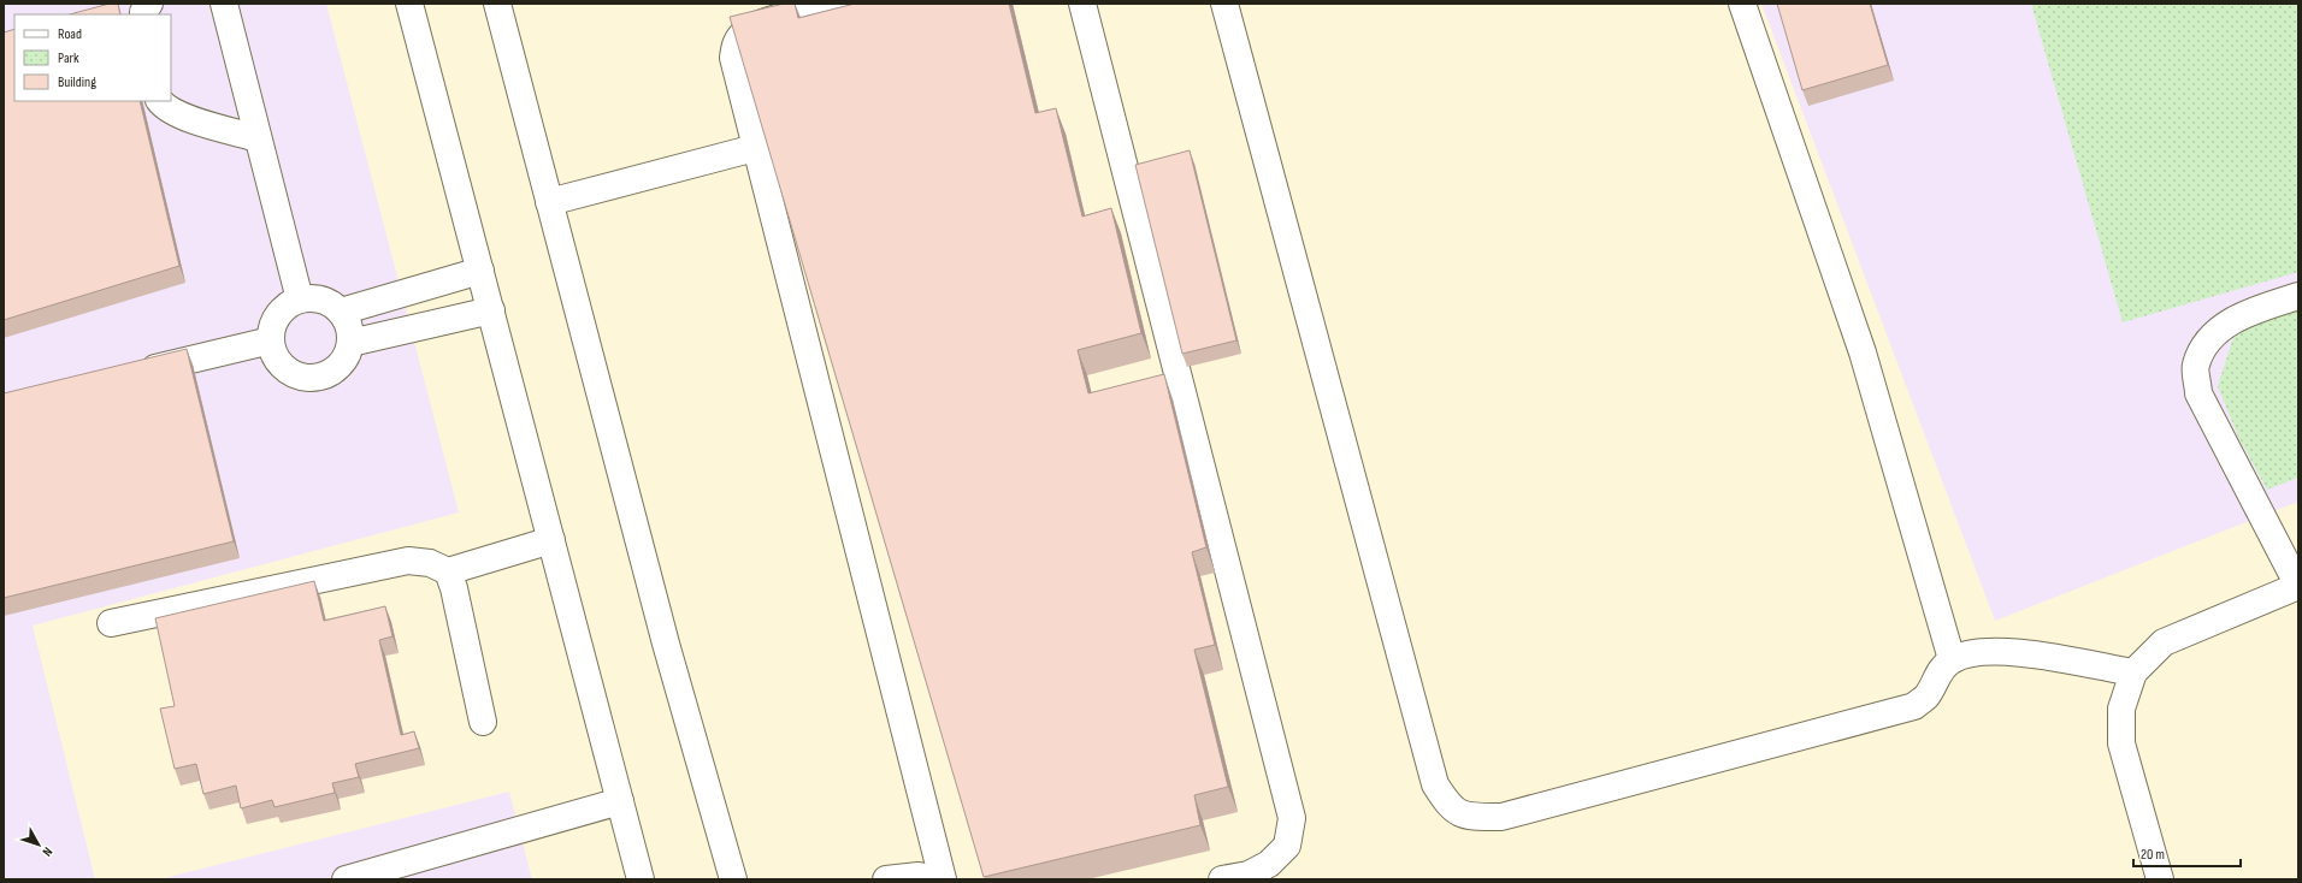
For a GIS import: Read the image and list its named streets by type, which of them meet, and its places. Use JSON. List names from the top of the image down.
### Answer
{
  "legend": ["Road", "Park", "Building"],
  "scale_bar": "20 m",
  "north": "bottom right"
}
